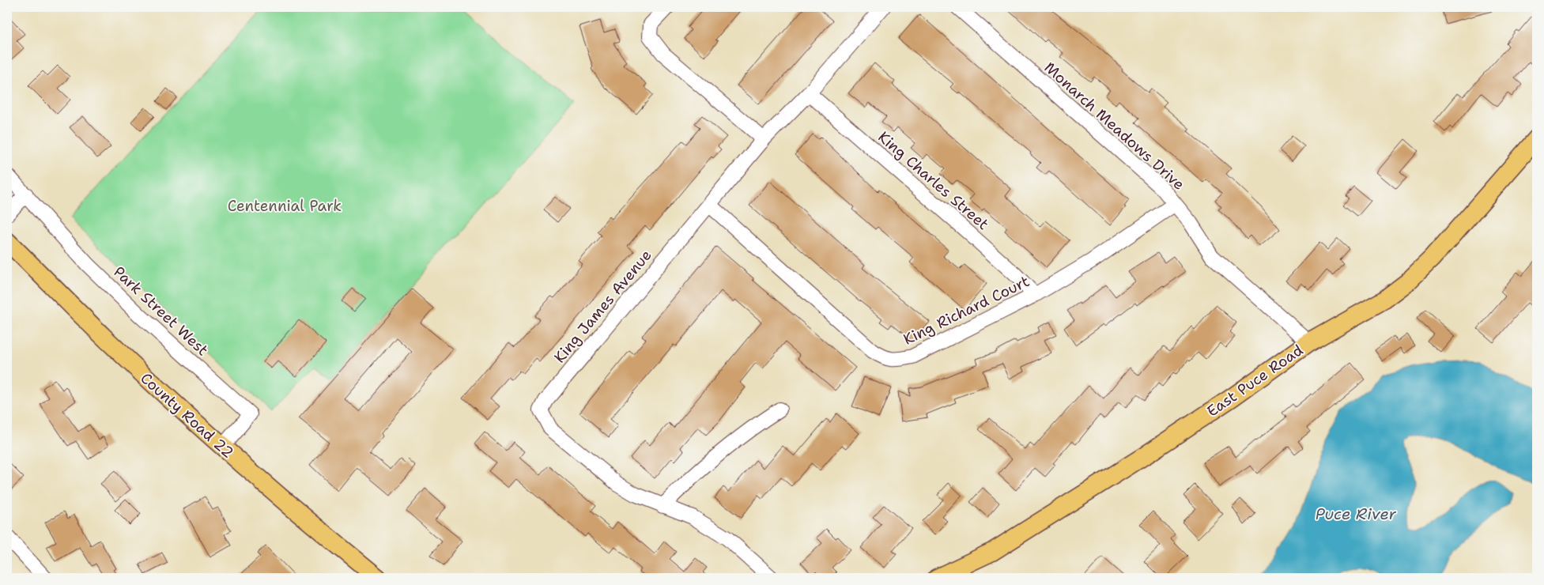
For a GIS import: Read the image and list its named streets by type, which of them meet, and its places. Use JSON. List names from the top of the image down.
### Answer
{
  "streets": {
    "main road": ["East Puce Road", "County Road 22"],
    "street": [
      "Monarch Meadows Drive",
      "King Charles Street",
      "King James Avenue",
      "King Richard Court",
      "Park Street West"
    ]
  },
  "crossings": [
    ["Monarch Meadows Drive", "King Richard Court"],
    ["Monarch Meadows Drive", "East Puce Road"],
    ["King Charles Street", "King James Avenue"],
    ["King Charles Street", "King Richard Court"],
    ["King James Avenue", "King Richard Court"],
    ["Park Street West", "County Road 22"]
  ],
  "water": ["Puce River"],
  "parks": ["Centennial Park"]
}
